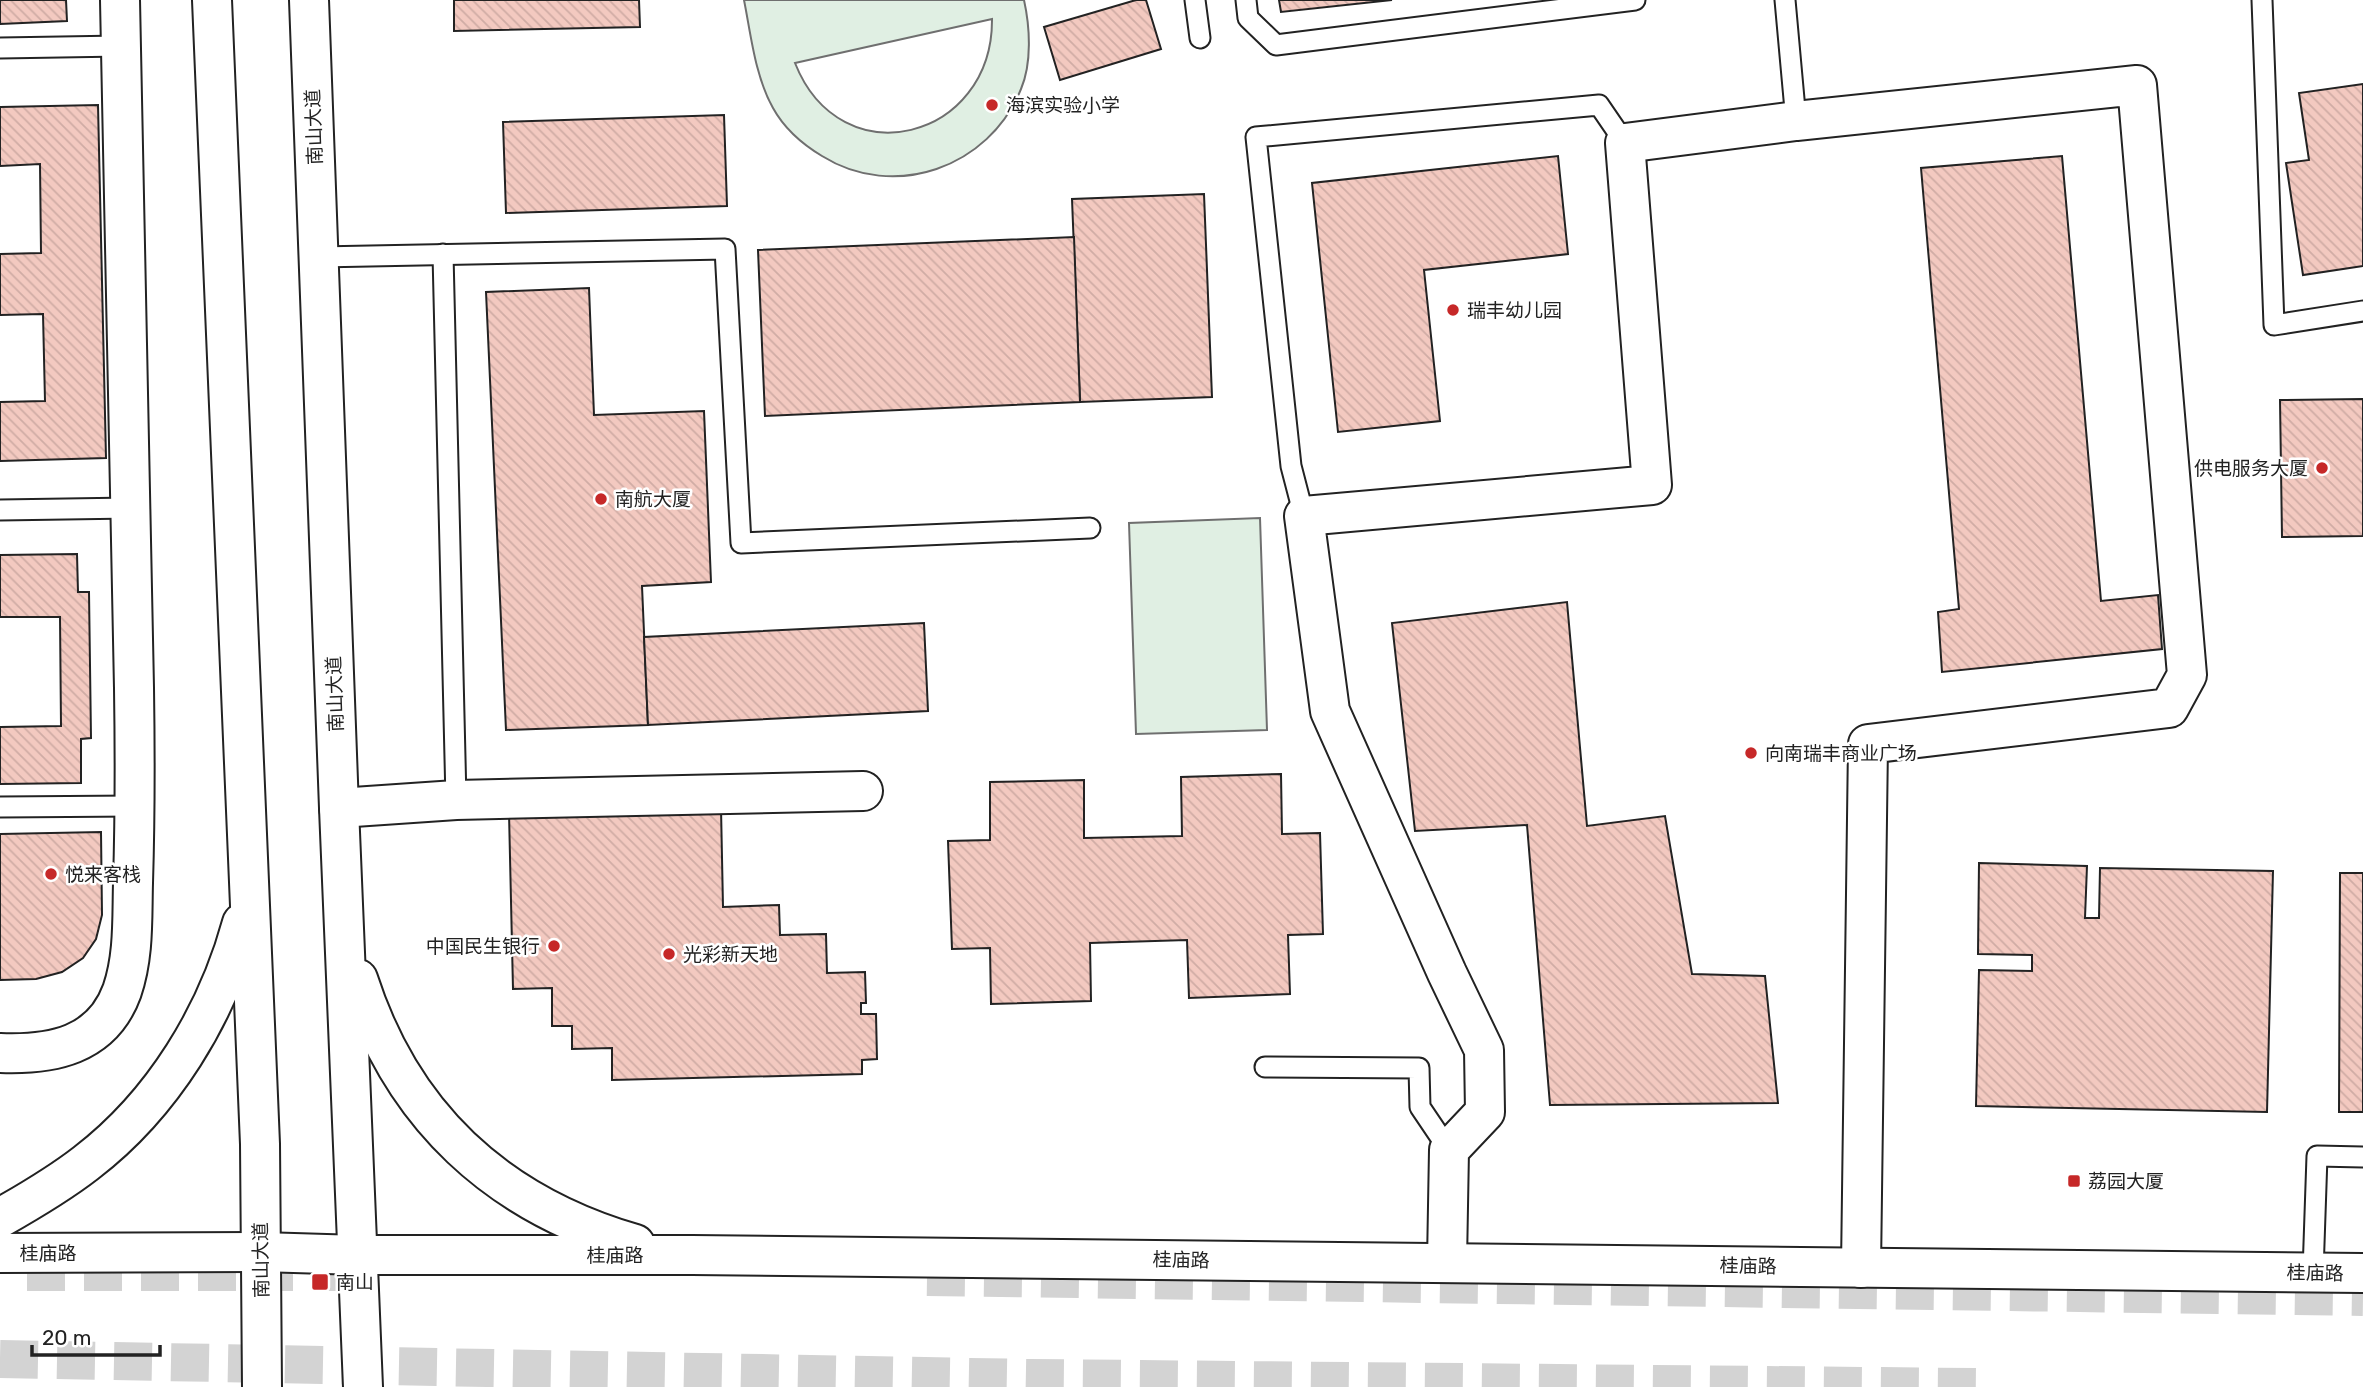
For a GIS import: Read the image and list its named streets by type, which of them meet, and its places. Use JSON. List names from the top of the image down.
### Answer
{
  "streets": {
    "main road": ["南山大道", "桂庙路"]
  },
  "crossings": [
    ["南山大道", "桂庙路"]
  ],
  "places": {
    "other": [
      "海滨实验小学",
      "瑞丰幼儿园",
      "供电服务大厦",
      "南航大厦",
      "向南瑞丰商业广场",
      "悦来客栈",
      "中国民生银行",
      "光彩新天地"
    ],
    "transit": ["荔园大厦", "南山"]
  },
  "scale_bar": "20 m"
}
